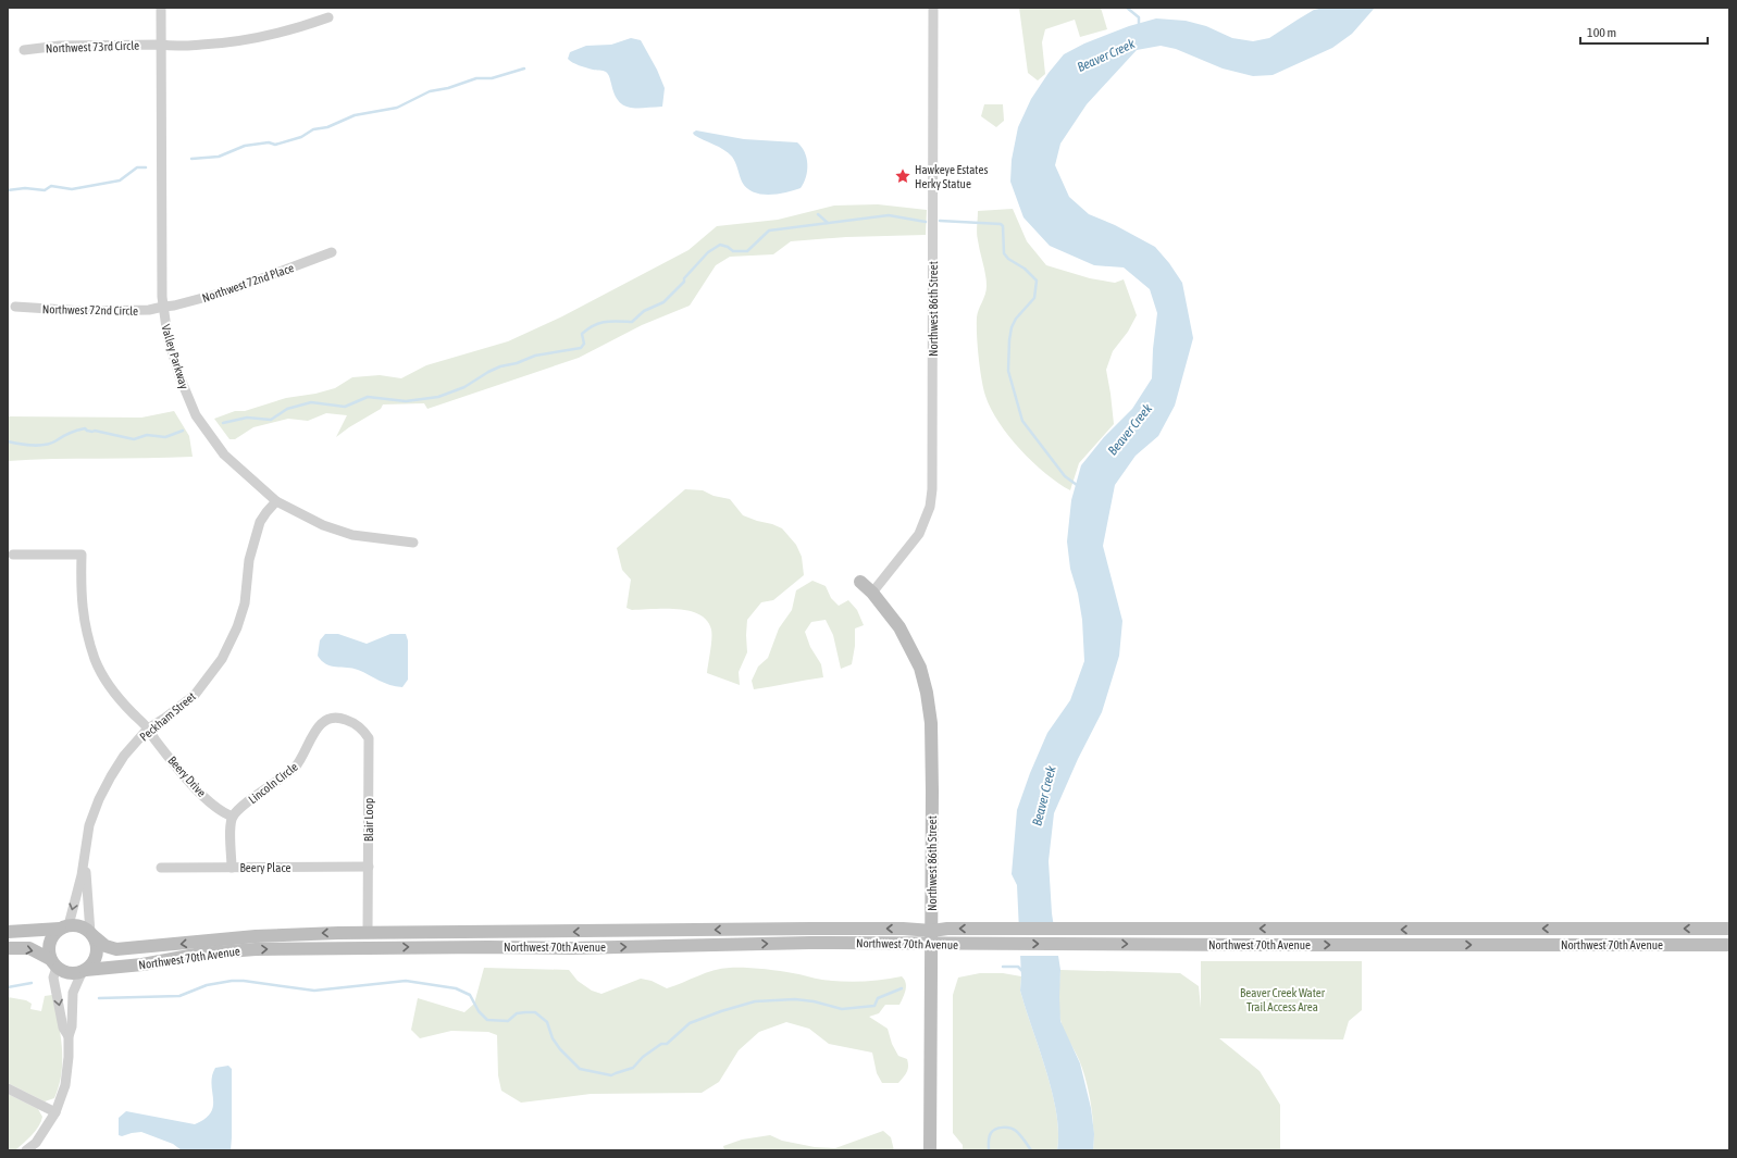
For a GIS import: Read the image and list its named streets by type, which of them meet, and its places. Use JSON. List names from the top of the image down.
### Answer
{
  "streets": {
    "main road": ["Northwest 86th Street", "Northwest 70th Avenue"],
    "street": [
      "Northwest 73rd Circle",
      "Northwest 72nd Place",
      "Northwest 72nd Circle",
      "Valley Parkway",
      "Peckham Street",
      "Beery Drive",
      "Lincoln Circle",
      "Blair Loop",
      "Beery Place"
    ]
  },
  "crossings": [
    ["Northwest 73rd Circle", "Valley Parkway"],
    ["Northwest 72nd Place", "Northwest 72nd Circle"],
    ["Northwest 72nd Place", "Valley Parkway"],
    ["Northwest 86th Street", "Northwest 70th Avenue"],
    ["Northwest 72nd Circle", "Valley Parkway"],
    ["Valley Parkway", "Peckham Street"],
    ["Peckham Street", "Beery Drive"],
    ["Peckham Street", "Northwest 70th Avenue"],
    ["Beery Drive", "Lincoln Circle"],
    ["Lincoln Circle", "Blair Loop"],
    ["Blair Loop", "Beery Place"],
    ["Blair Loop", "Northwest 70th Avenue"]
  ],
  "water": ["Beaver Creek"],
  "parks": ["Beaver Creek Water Trail Access Area"],
  "places": {
    "place": ["Hawkeye Estates Herky Statue"]
  },
  "scale_bar": "100 m"
}
